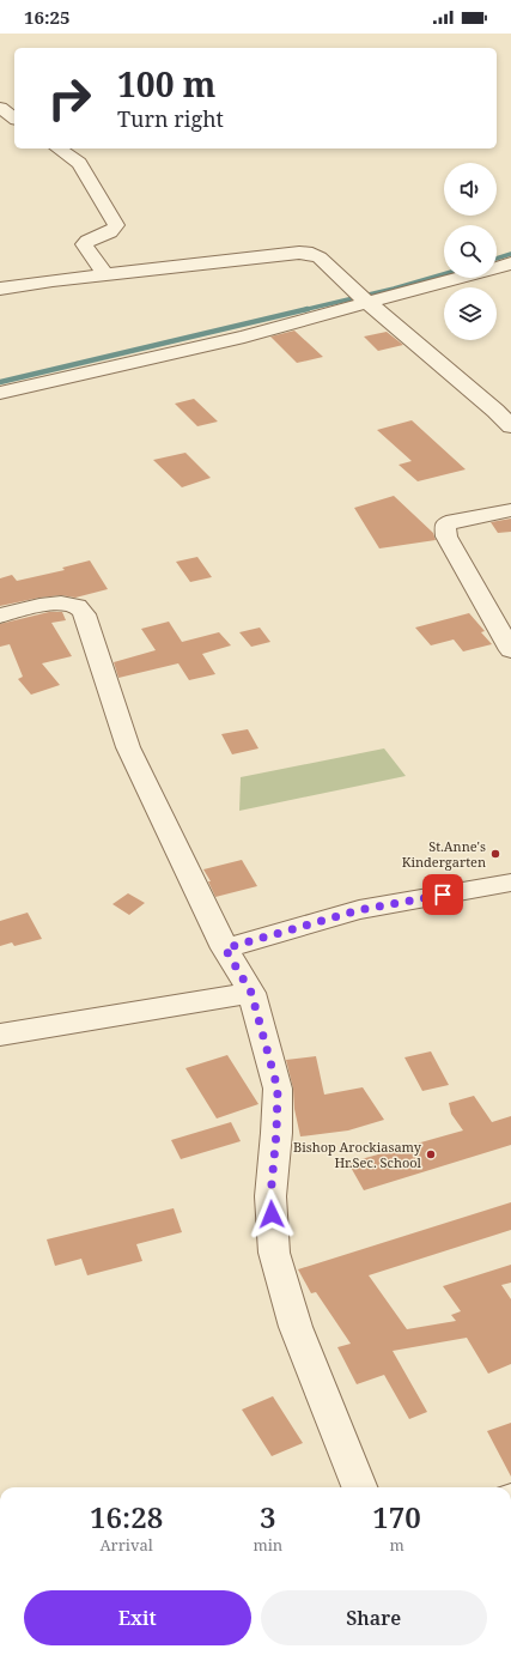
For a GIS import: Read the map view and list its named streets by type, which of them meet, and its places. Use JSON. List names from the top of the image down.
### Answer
{
  "places": ["St.Anne's Kindergarten", "Bishop Arockiasamy Hr.Sec. School"],
  "page": {
    "status": "16:25",
    "turn": ["100 m", "Turn right"],
    "eta": [
      "16:28",
      "Arrival",
      "3",
      "min",
      "170",
      "m"
    ],
    "buttons": ["Exit", "Share"]
  }
}
